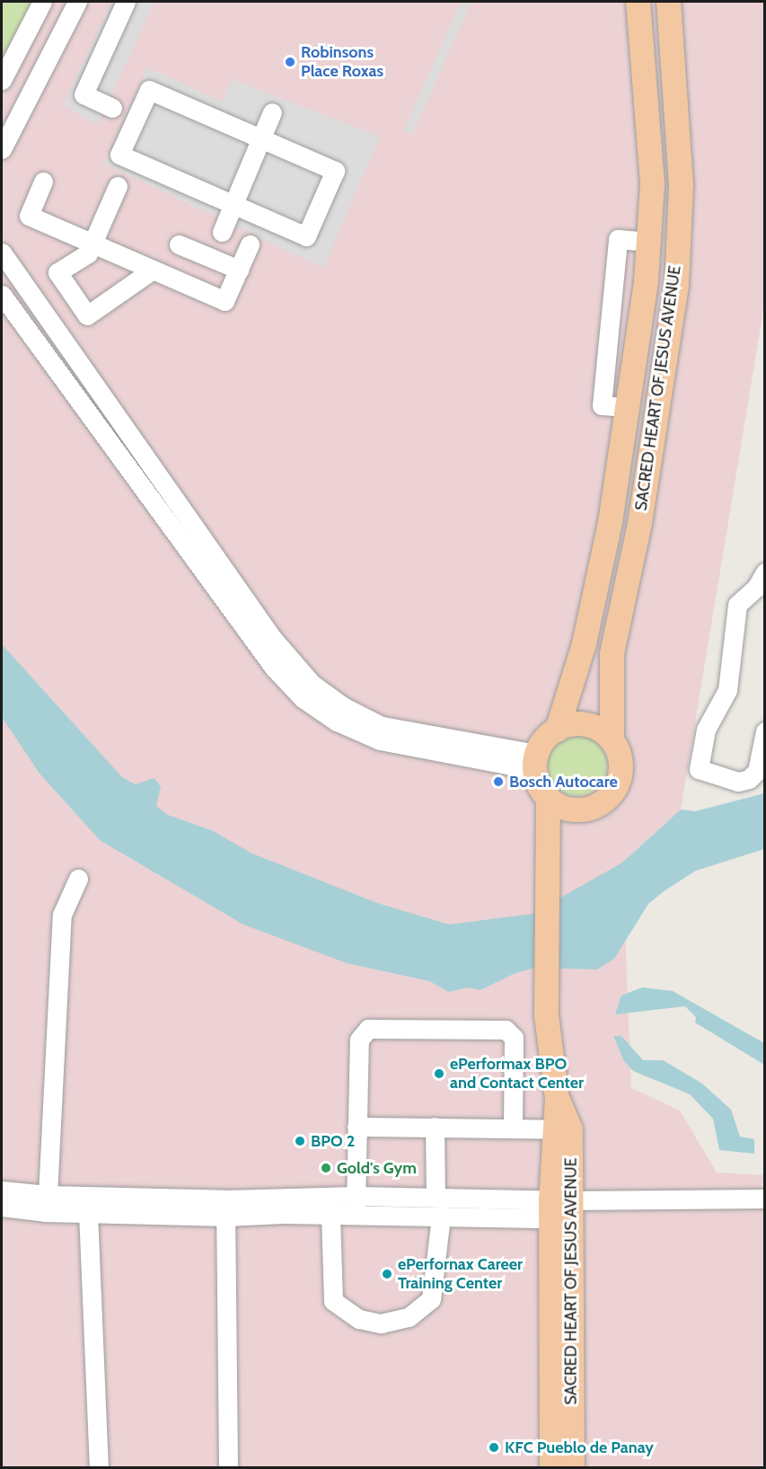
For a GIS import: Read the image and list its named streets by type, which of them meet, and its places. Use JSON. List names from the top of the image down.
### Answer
{
  "streets": {
    "main road": ["SACRED HEART OF JESUS AVENUE"]
  },
  "places": [
    "Robinsons Place Roxas",
    "Bosch Autocare",
    "ePerformax BPO and Contact Center",
    "BPO 2",
    "Gold's Gym",
    "ePerfornax Career Training Center",
    "KFC Pueblo de Panay"
  ]
}
